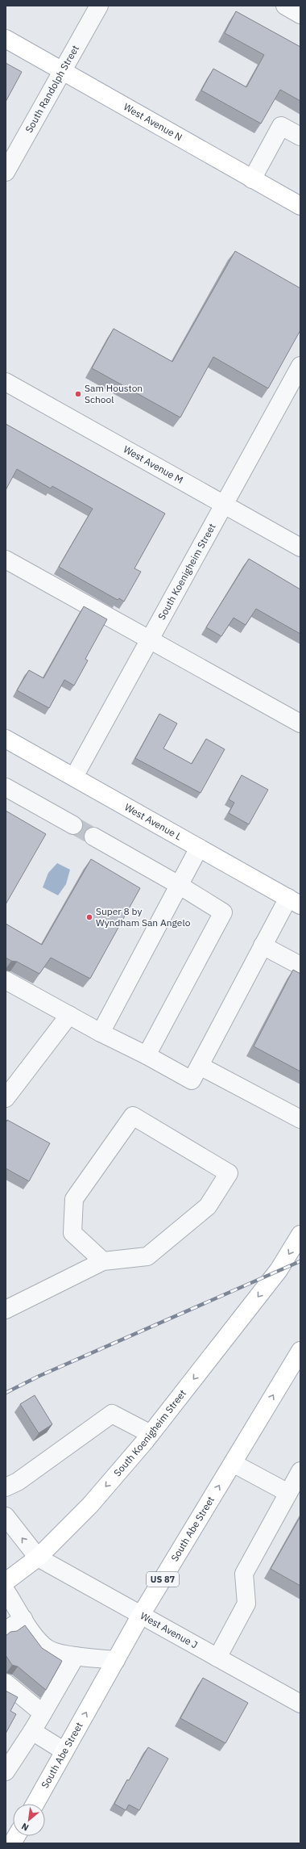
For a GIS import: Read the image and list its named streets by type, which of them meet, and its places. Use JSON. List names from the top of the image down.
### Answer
{
  "streets": {
    "main road": [
      "West Avenue N",
      "South Koenigheim Street",
      "West Avenue L",
      "South Abe Street",
      "US 87"
    ],
    "street": ["South Randolph Street", "West Avenue M", "West Avenue J"]
  },
  "crossings": [
    ["South Randolph Street", "West Avenue N"],
    ["West Avenue M", "South Koenigheim Street"],
    ["South Koenigheim Street", "West Avenue L"],
    ["South Koenigheim Street", "West Avenue J"],
    ["South Abe Street", "West Avenue J"]
  ],
  "one_way": ["South Abe Street"],
  "places": ["Sam Houston School", "Super 8 by Wyndham San Angelo"],
  "north": "bottom left"
}
